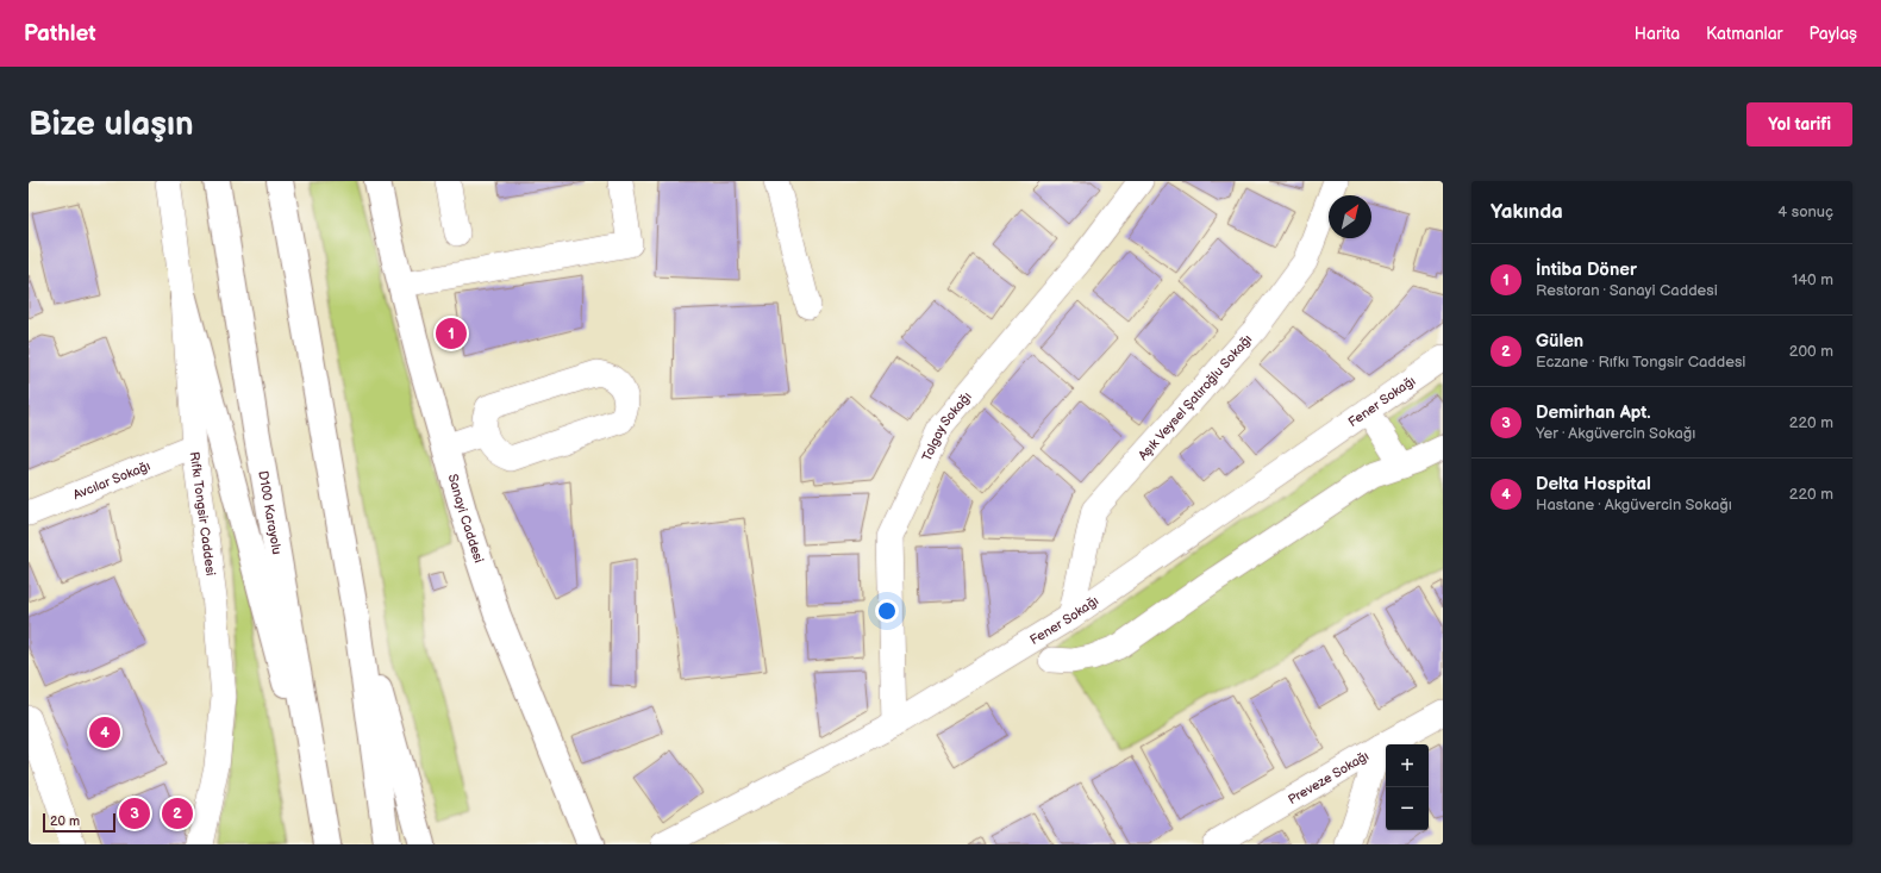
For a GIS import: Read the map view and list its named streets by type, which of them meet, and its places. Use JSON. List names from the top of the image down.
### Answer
{
  "streets": {
    "main road": ["D100 Karayolu", "Sanayi Caddesi"],
    "street": [
      "Aşık Veysel Şatıroğlu Sokağı",
      "Fener Sokağı",
      "Tolgay Sokağı",
      "Avcılar Sokağı",
      "Rıfkı Tongsir Caddesi",
      "Preveze Sokağı"
    ]
  },
  "crossings": [
    ["Aşık Veysel Şatıroğlu Sokağı", "Fener Sokağı"],
    ["Fener Sokağı", "Tolgay Sokağı"],
    ["Avcılar Sokağı", "Rıfkı Tongsir Caddesi"]
  ],
  "scale_bar": "20 m",
  "north": "top right",
  "page": {
    "header": "Pathlet",
    "nav": ["Harita", "Katmanlar", "Paylaş"],
    "buttons": "Yol tarifi",
    "title": "Bize ulaşın",
    "heading": ["Yakında", "4 sonuç"],
    "list": [
      {
        "mark": "1",
        "name": "İntiba Döner",
        "note": "Restoran · Sanayi Caddesi",
        "value": "140 m"
      },
      {
        "mark": "2",
        "name": "Gülen",
        "note": "Eczane · Rıfkı Tongsir Caddesi",
        "value": "200 m"
      },
      {
        "mark": "3",
        "name": "Demirhan Apt.",
        "note": "Yer · Akgüvercin Sokağı",
        "value": "220 m"
      },
      {
        "mark": "4",
        "name": "Delta Hospital",
        "note": "Hastane · Akgüvercin Sokağı",
        "value": "220 m"
      }
    ],
    "pins": [
      "1",
      "4",
      "2",
      "3"
    ],
    "map_buttons": ["+", "−"],
    "scale": "20 m"
  }
}
